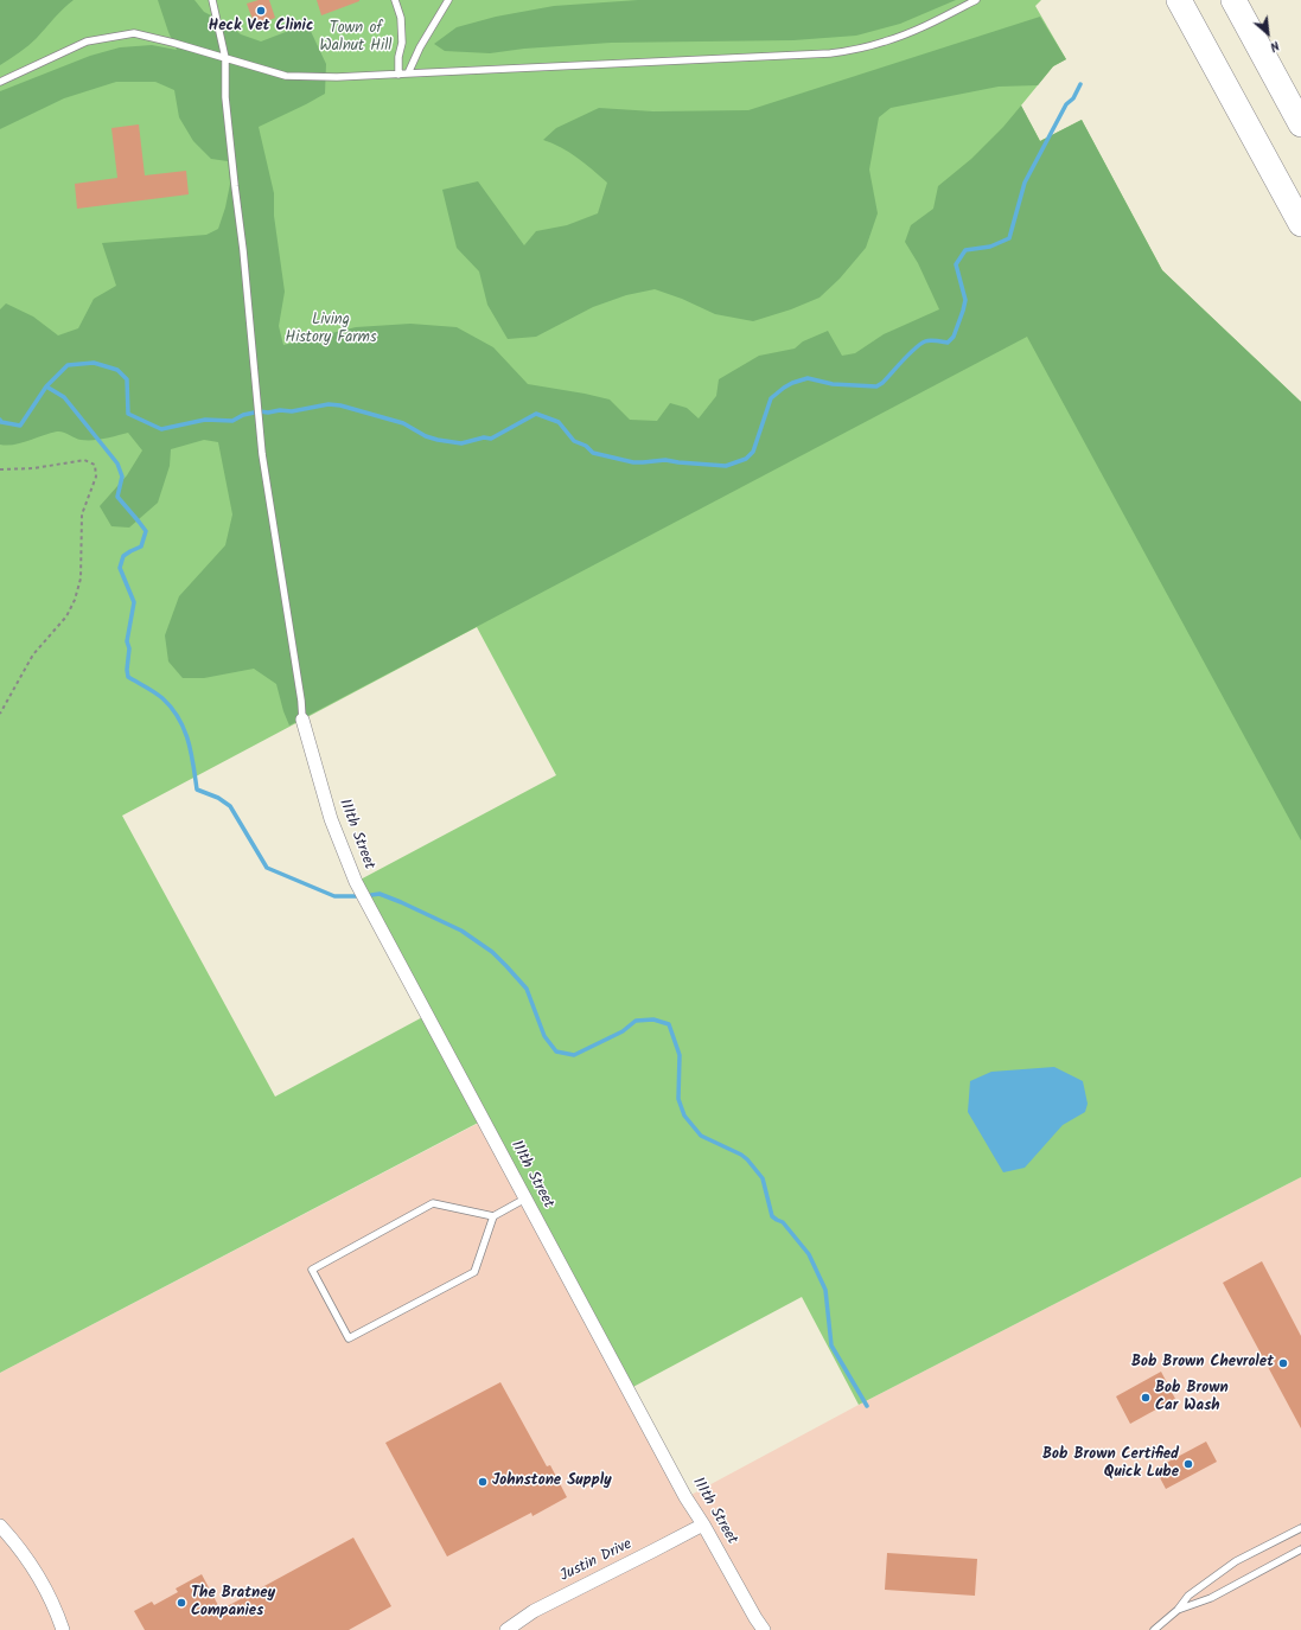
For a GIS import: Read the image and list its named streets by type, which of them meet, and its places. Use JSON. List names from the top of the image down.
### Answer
{
  "streets": {
    "street": ["111th Street", "Justin Drive"]
  },
  "crossings": [
    ["111th Street", "Justin Drive"]
  ],
  "parks": ["Town of Walnut Hill", "Living History Farms"],
  "places": [
    "Heck Vet Clinic",
    "Bob Brown Chevrolet",
    "Bob Brown Car Wash",
    "Bob Brown Certified Quick Lube",
    "Johnstone Supply",
    "The Bratney Companies"
  ],
  "north": "bottom right"
}
